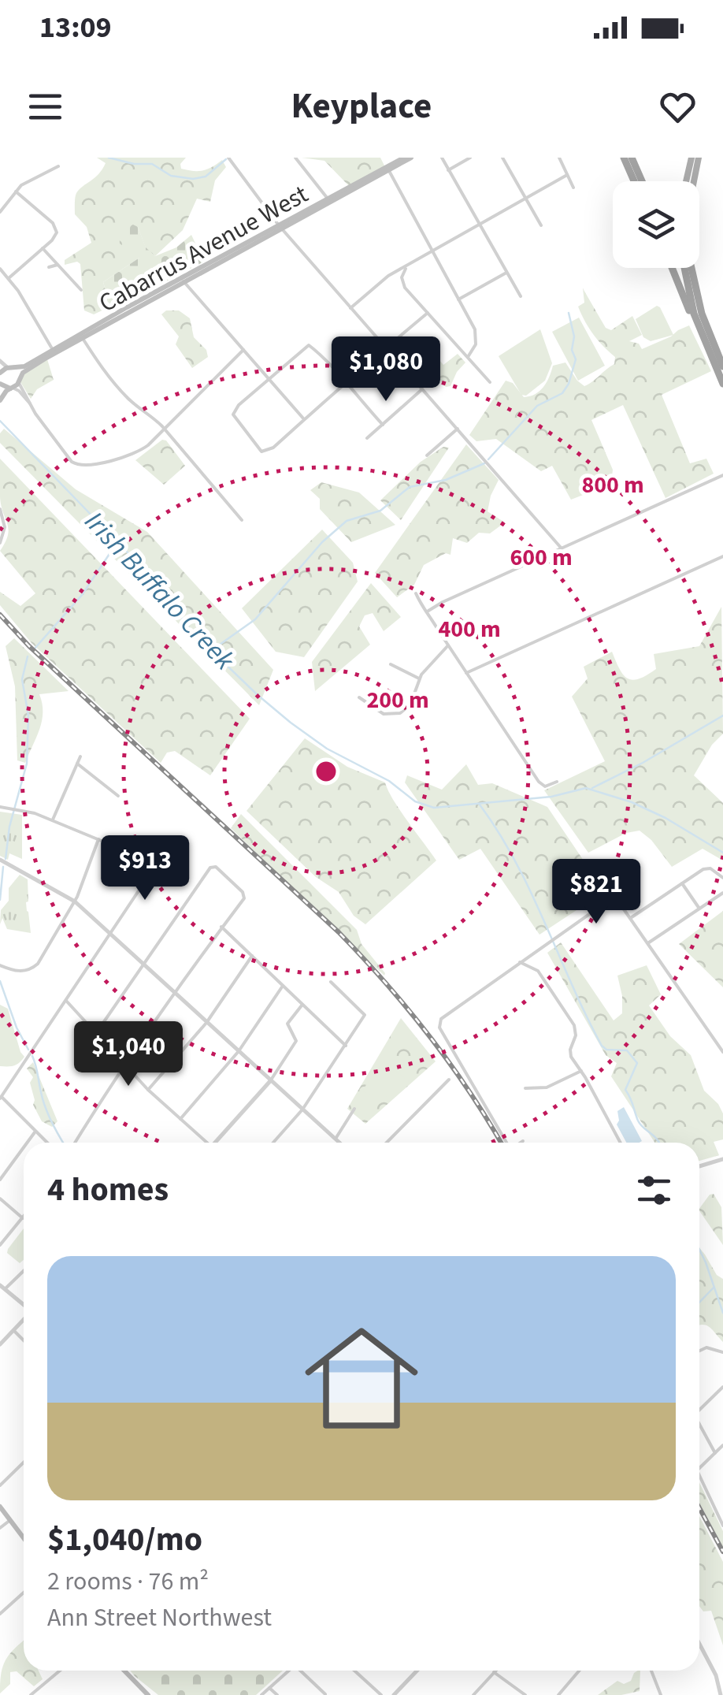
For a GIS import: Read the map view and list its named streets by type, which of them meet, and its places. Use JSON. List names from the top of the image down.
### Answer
{
  "streets": {
    "main road": ["Cabarrus Avenue West"]
  },
  "water": ["Irish Buffalo Creek"],
  "page": {
    "status": "13:09",
    "header": "Keyplace",
    "price": [
      "$1,080",
      "$913",
      "$821",
      "$1,040"
    ],
    "heading": "4 homes",
    "list": [
      {
        "name": "$1,040/mo",
        "note": "2 rooms · 76 m² · Ann Street Northwest"
      }
    ]
  },
  "rings": [
    "800 m",
    "600 m",
    "400 m",
    "200 m"
  ]
}
